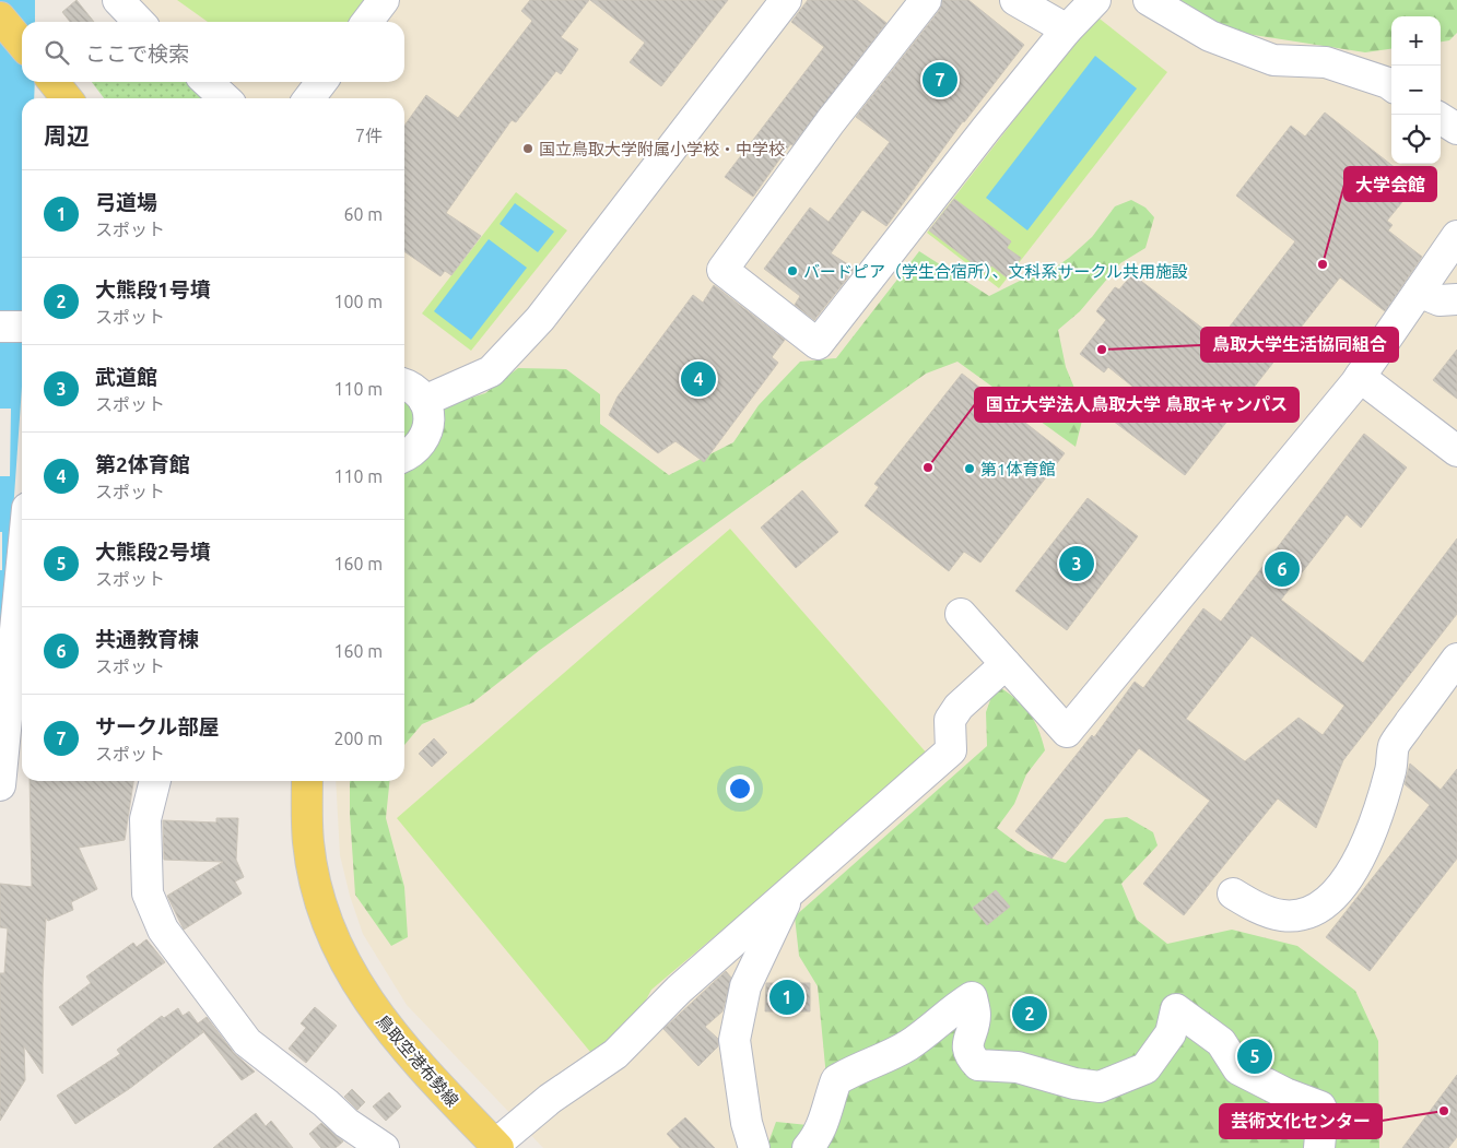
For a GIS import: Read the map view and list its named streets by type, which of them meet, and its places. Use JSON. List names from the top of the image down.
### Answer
{
  "streets": {
    "main road": ["鳥取空港布勢線"]
  },
  "places": [
    "国立鳥取大学附属小学校・中学校",
    "大学会館",
    "バードピア（学生合宿所）、文科系サークル共用施設",
    "鳥取大学生活協同組合",
    "国立大学法人鳥取大学 鳥取キャンパス",
    "第1体育館",
    "芸術文化センター"
  ],
  "page": {
    "map_buttons": ["+", "−"],
    "search": "ここで検索",
    "pins": [
      "7",
      "4",
      "3",
      "6",
      "1",
      "2",
      "5"
    ],
    "heading": ["周辺", "7件"],
    "list": [
      {
        "mark": "1",
        "name": "弓道場",
        "note": "スポット",
        "value": "60 m"
      },
      {
        "mark": "2",
        "name": "大熊段1号墳",
        "note": "スポット",
        "value": "100 m"
      },
      {
        "mark": "3",
        "name": "武道館",
        "note": "スポット",
        "value": "110 m"
      },
      {
        "mark": "4",
        "name": "第2体育館",
        "note": "スポット",
        "value": "110 m"
      },
      {
        "mark": "5",
        "name": "大熊段2号墳",
        "note": "スポット",
        "value": "160 m"
      },
      {
        "mark": "6",
        "name": "共通教育棟",
        "note": "スポット",
        "value": "160 m"
      },
      {
        "mark": "7",
        "name": "サークル部屋",
        "note": "スポット",
        "value": "200 m"
      }
    ]
  }
}
